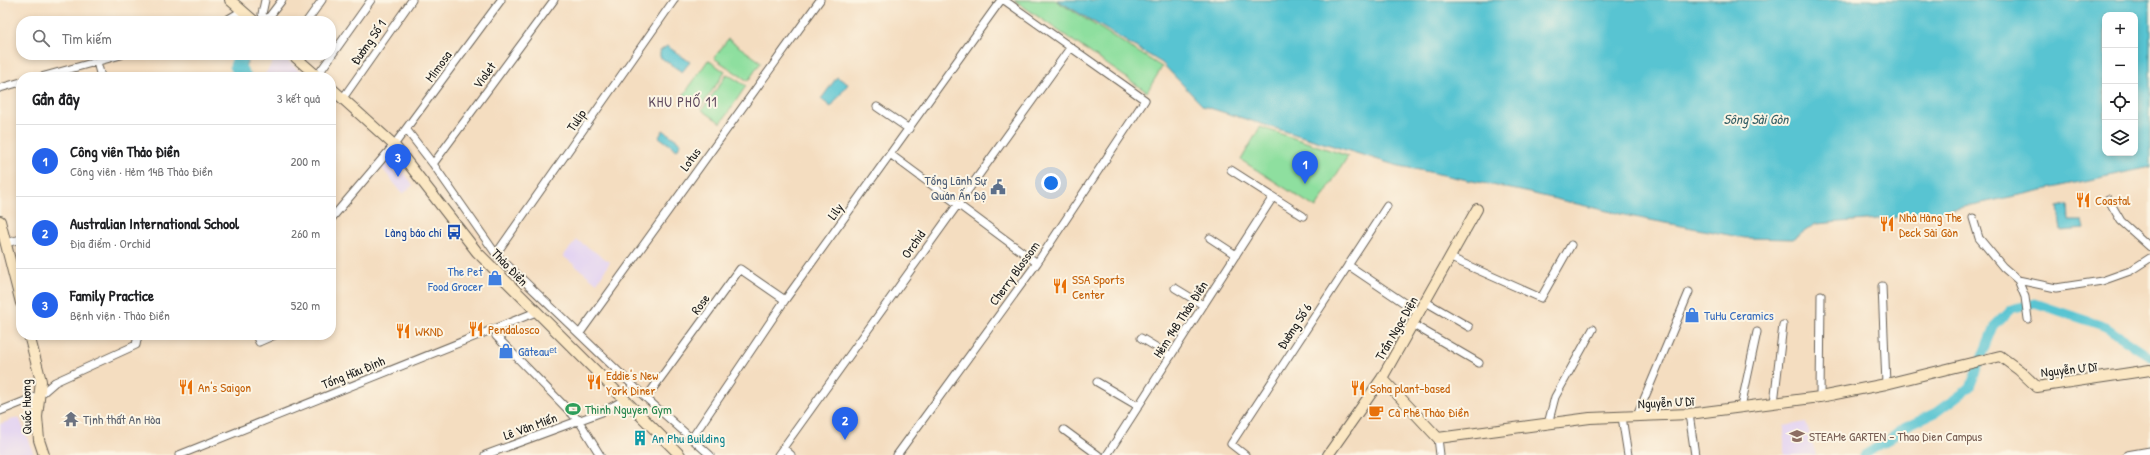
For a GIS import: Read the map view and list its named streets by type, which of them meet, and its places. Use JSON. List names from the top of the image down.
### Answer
{
  "streets": {
    "street": [
      "Đường Số 1",
      "Mimosa",
      "Violet",
      "Tulip",
      "Lotus",
      "Lily",
      "Orchid",
      "Thảo Điền",
      "Cherry Blossom",
      "Rose",
      "Hẻm 14B Thảo Điền",
      "Đường Số 6",
      "Trần Ngọc Diện",
      "Nguyễn Ư Dĩ",
      "Tống Hữu Định",
      "Quốc Hương",
      "Lê Văn Miến"
    ]
  },
  "crossings": [
    ["Đường Số 1", "Thảo Điền"],
    ["Mimosa", "Thảo Điền"],
    ["Lily", "Rose"],
    ["Orchid", "Cherry Blossom"],
    ["Thảo Điền", "Tống Hữu Định"],
    ["Thảo Điền", "Lê Văn Miến"]
  ],
  "districts": ["KHU PHỐ 11"],
  "water": ["Sông Sài Gòn"],
  "places": {
    "public building": ["Tổng Lãnh Sự Quán Ấn Độ"],
    "restaurant": [
      "Coastal",
      "Nhà Hàng The Deck Sài Gòn",
      "SSA Sports Center",
      "Pendalosco",
      "WKND",
      "Eddie's New York Diner",
      "An's Saigon",
      "Soha plant-based"
    ],
    "bus stop": ["Làng báo chí"],
    "shop": ["The Pet Food Grocer", "TuHu Ceramics", "Gâteauᵉᵗ"],
    "sports": ["Thinh Nguyen Gym"],
    "cafe": ["Cà Phê Thảo Điền"],
    "temple": ["Tịnh thất An Hòa"],
    "school or university": ["STEAMe GARTEN - Thao Dien Campus"],
    "building": ["An Phu Building"]
  },
  "page": {
    "map_buttons": ["+", "−"],
    "search": "Tìm kiếm",
    "heading": ["Gần đây", "3 kết quả"],
    "list": [
      {
        "mark": "1",
        "name": "Công viên Thảo Điền",
        "note": "Công viên · Hẻm 14B Thảo Điền",
        "value": "200 m"
      },
      {
        "mark": "2",
        "name": "Australian International School",
        "note": "Địa điểm · Orchid",
        "value": "260 m"
      },
      {
        "mark": "3",
        "name": "Family Practice",
        "note": "Bệnh viện · Thảo Điền",
        "value": "520 m"
      }
    ],
    "pins": ["3", "1", "2"]
  }
}
